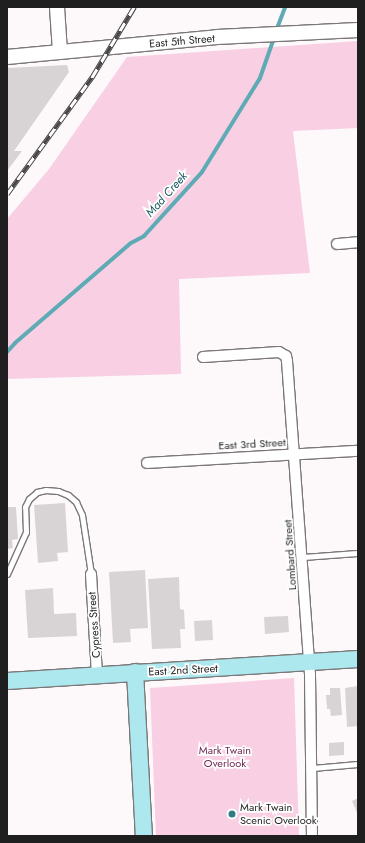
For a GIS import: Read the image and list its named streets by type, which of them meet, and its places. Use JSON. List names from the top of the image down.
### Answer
{
  "streets": {
    "main road": ["East 2nd Street"],
    "street": [
      "East 5th Street",
      "East 3rd Street",
      "Lombard Street",
      "Cypress Street"
    ]
  },
  "crossings": [
    ["East 3rd Street", "Lombard Street"],
    ["Lombard Street", "East 2nd Street"],
    ["Cypress Street", "East 2nd Street"]
  ],
  "water": ["Mad Creek"],
  "parks": ["Mark Twain Overlook"],
  "places": ["Mark Twain Scenic Overlook"]
}
